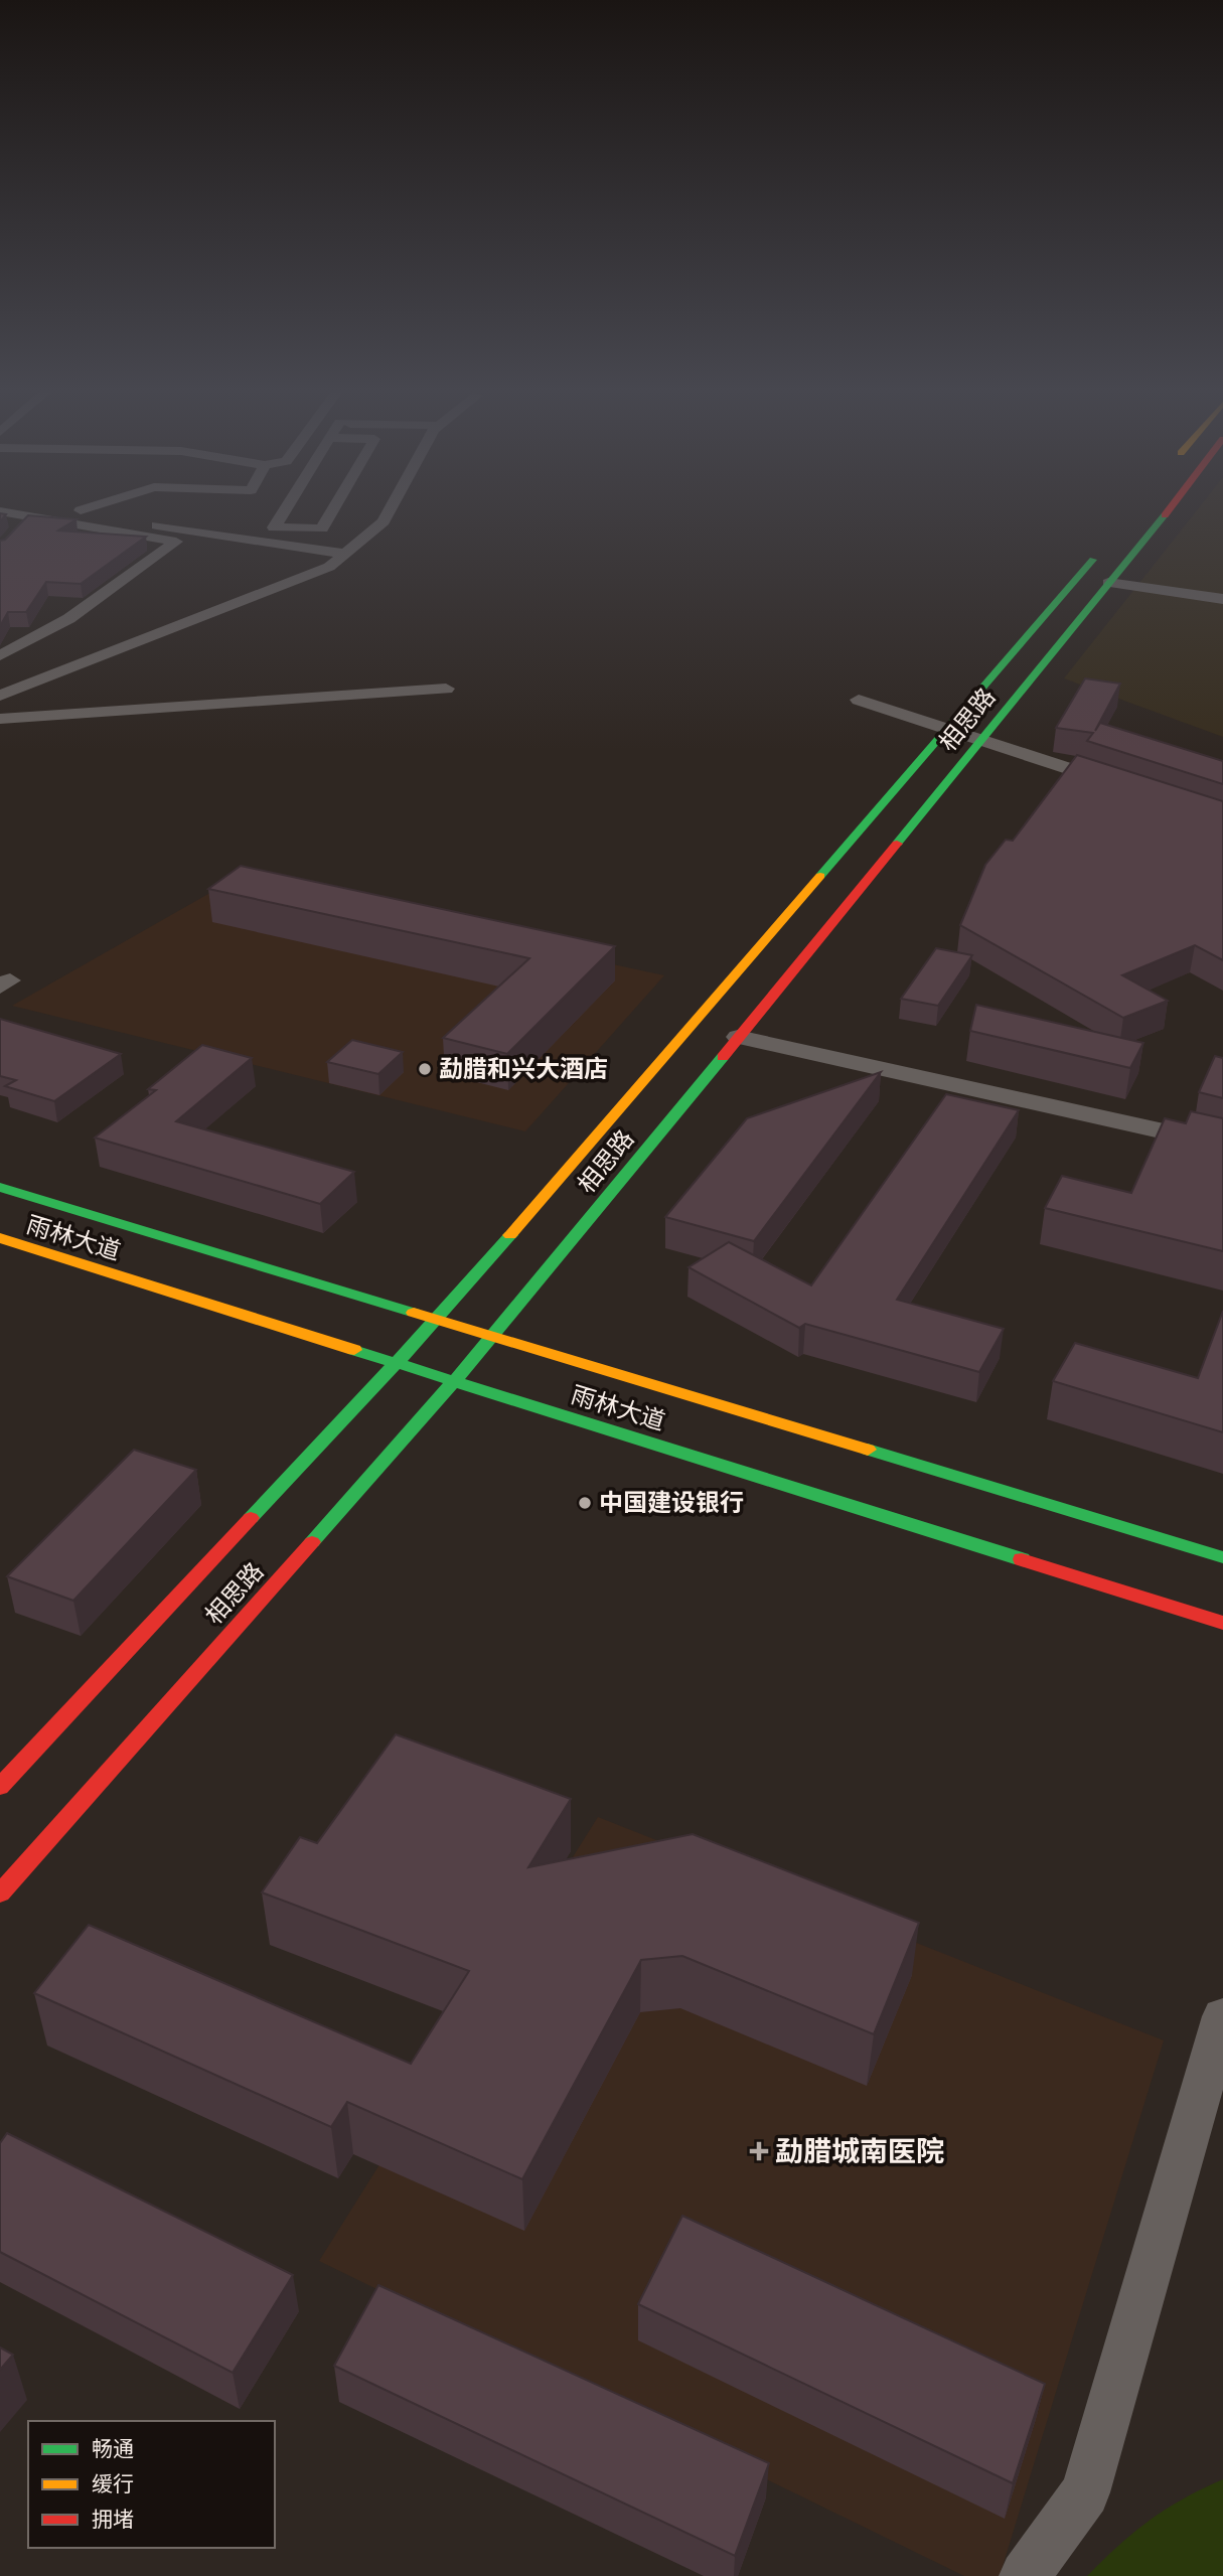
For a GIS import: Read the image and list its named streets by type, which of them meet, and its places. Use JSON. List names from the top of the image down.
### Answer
{
  "streets": {
    "main road": ["相思路", "雨林大道"]
  },
  "crossings": [
    ["相思路", "雨林大道"]
  ],
  "places": {
    "other": ["勐腊和兴大酒店", "中国建设银行"],
    "health": ["勐腊城南医院"]
  },
  "legend": ["畅通", "缓行", "拥堵"]
}
